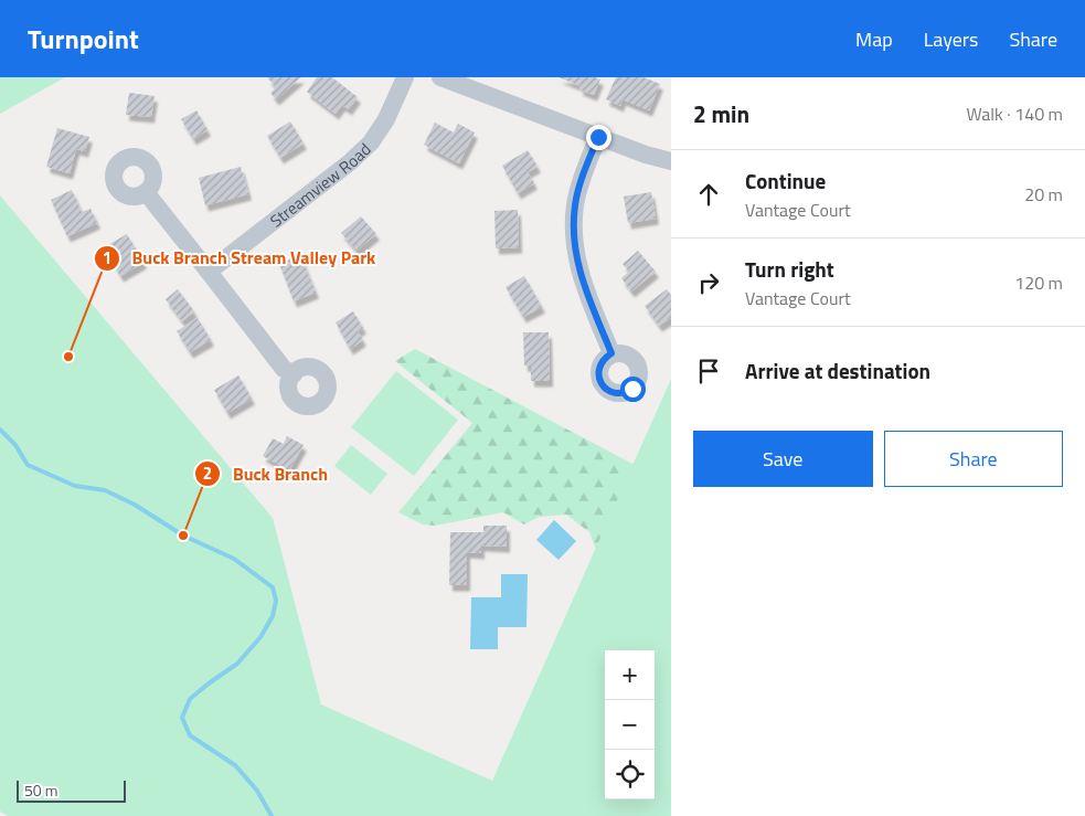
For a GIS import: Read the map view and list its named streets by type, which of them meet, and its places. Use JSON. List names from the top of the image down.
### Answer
{
  "streets": {
    "street": ["Streamview Road"]
  },
  "places": ["Buck Branch Stream Valley Park", "Buck Branch"],
  "scale_bar": "50 m",
  "page": {
    "header": "Turnpoint",
    "nav": ["Map", "Layers", "Share"],
    "heading": ["2 min", "Walk · 140 m"],
    "list": [
      ["Continue", "Vantage Court", "20 m"],
      ["Turn right", "Vantage Court", "120 m"],
      "Arrive at destination"
    ],
    "buttons": ["Save", "Share"],
    "map_buttons": ["+", "−"],
    "scale": "50 m"
  }
}
